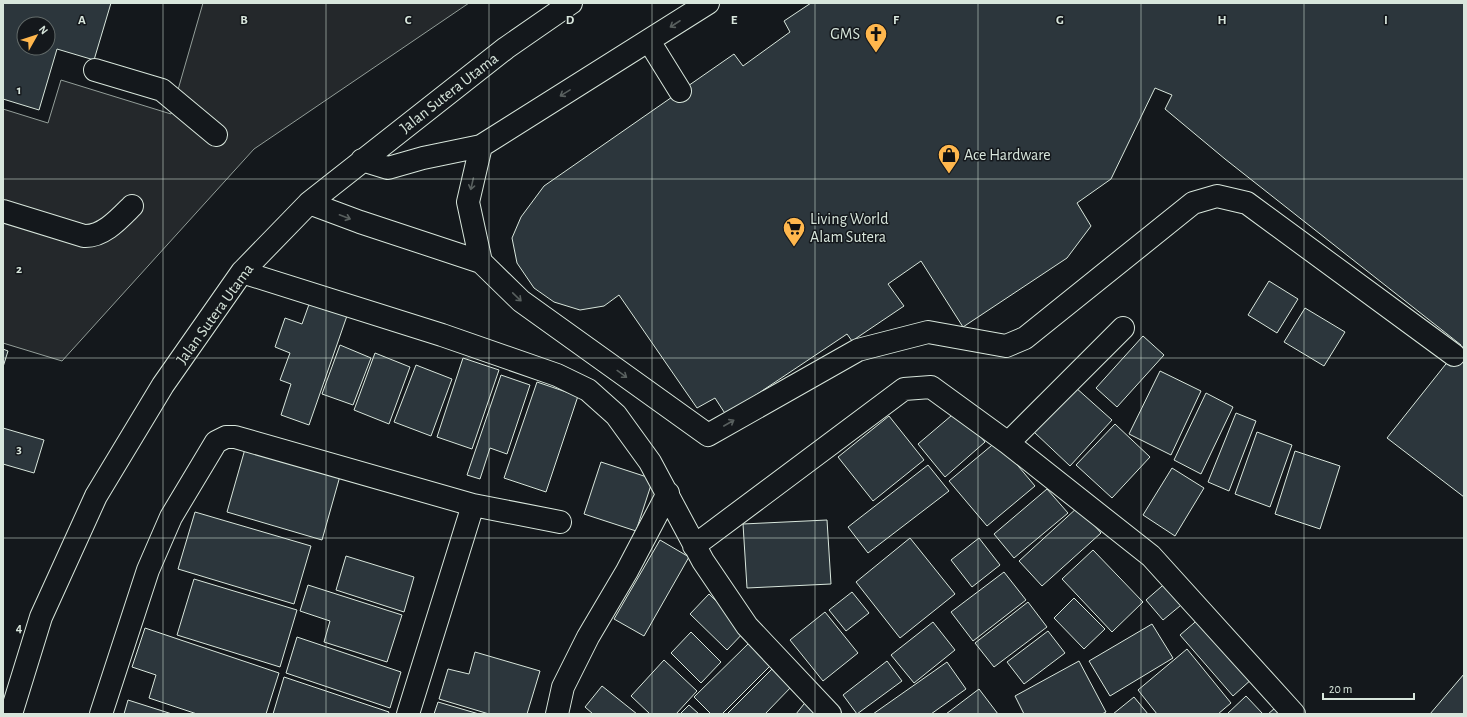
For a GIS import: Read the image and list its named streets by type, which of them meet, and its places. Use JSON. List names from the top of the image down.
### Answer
{
  "streets": {
    "street": ["Jalan Sutera Utama"]
  },
  "places": {
    "church": ["GMS"],
    "shop": ["Ace Hardware"],
    "supermarket": ["Living World Alam Sutera"]
  },
  "scale_bar": "20 m",
  "north": "top right",
  "grid": {
    "columns": [
      "A",
      "B",
      "C",
      "D",
      "E",
      "F",
      "G",
      "H",
      "I"
    ],
    "rows": [
      "1",
      "2",
      "3",
      "4"
    ]
  }
}
